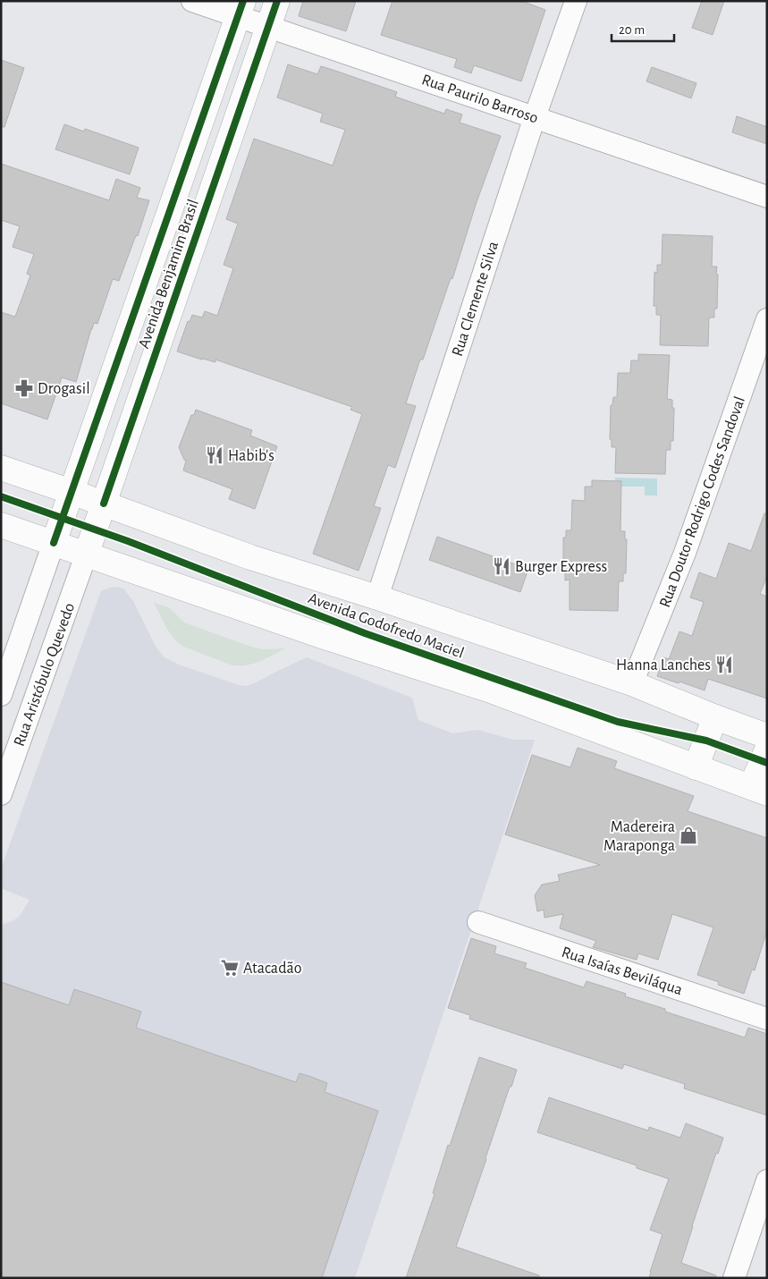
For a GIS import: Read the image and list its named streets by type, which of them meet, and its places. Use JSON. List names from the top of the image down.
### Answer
{
  "streets": {
    "main road": ["Avenida Benjamim Brasil", "Avenida Godofredo Maciel"],
    "street": [
      "Rua Paurilo Barroso",
      "Rua Clemente Silva",
      "Rua Doutor Rodrigo Codes Sandoval",
      "Rua Aristóbulo Quevedo",
      "Rua Isaías Beviláqua"
    ]
  },
  "crossings": [
    ["Rua Paurilo Barroso", "Avenida Benjamim Brasil"],
    ["Rua Paurilo Barroso", "Rua Clemente Silva"],
    ["Avenida Benjamim Brasil", "Avenida Godofredo Maciel"],
    ["Avenida Benjamim Brasil", "Rua Aristóbulo Quevedo"],
    ["Rua Clemente Silva", "Avenida Godofredo Maciel"],
    ["Rua Doutor Rodrigo Codes Sandoval", "Avenida Godofredo Maciel"],
    ["Avenida Godofredo Maciel", "Rua Aristóbulo Quevedo"]
  ],
  "places": {
    "pharmacy": ["Drogasil"],
    "restaurant": ["Habib's", "Burger Express", "Hanna Lanches"],
    "shop": ["Madereira Maraponga"],
    "supermarket": ["Atacadão"]
  },
  "scale_bar": "20 m"
}
